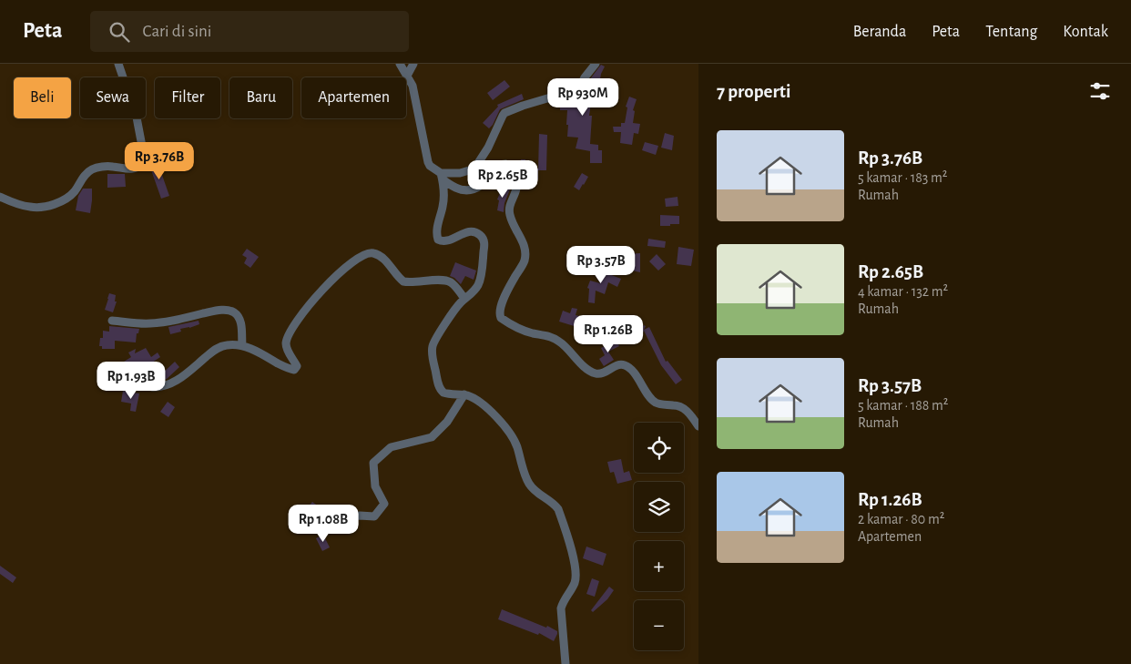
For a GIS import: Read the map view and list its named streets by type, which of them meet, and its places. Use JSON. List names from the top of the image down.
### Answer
{
  "page": {
    "header": "Peta",
    "search": "Cari di sini",
    "nav": [
      "Beranda",
      "Peta",
      "Tentang",
      "Kontak"
    ],
    "heading": "7 properti",
    "chip": [
      "Beli",
      "Sewa",
      "Filter",
      "Baru",
      "Apartemen"
    ],
    "price": [
      "Rp 930M",
      "Rp 3.76B",
      "Rp 2.65B",
      "Rp 3.57B",
      "Rp 1.26B",
      "Rp 1.93B",
      "Rp 1.08B"
    ],
    "list": [
      {
        "name": "Rp 3.76B",
        "note": "5 kamar · 183 m² · Rumah"
      },
      {
        "name": "Rp 2.65B",
        "note": "4 kamar · 132 m² · Rumah"
      },
      {
        "name": "Rp 3.57B",
        "note": "5 kamar · 188 m² · Rumah"
      },
      {
        "name": "Rp 1.26B",
        "note": "2 kamar · 80 m² · Apartemen"
      }
    ],
    "map_buttons": ["+", "−"]
  }
}
